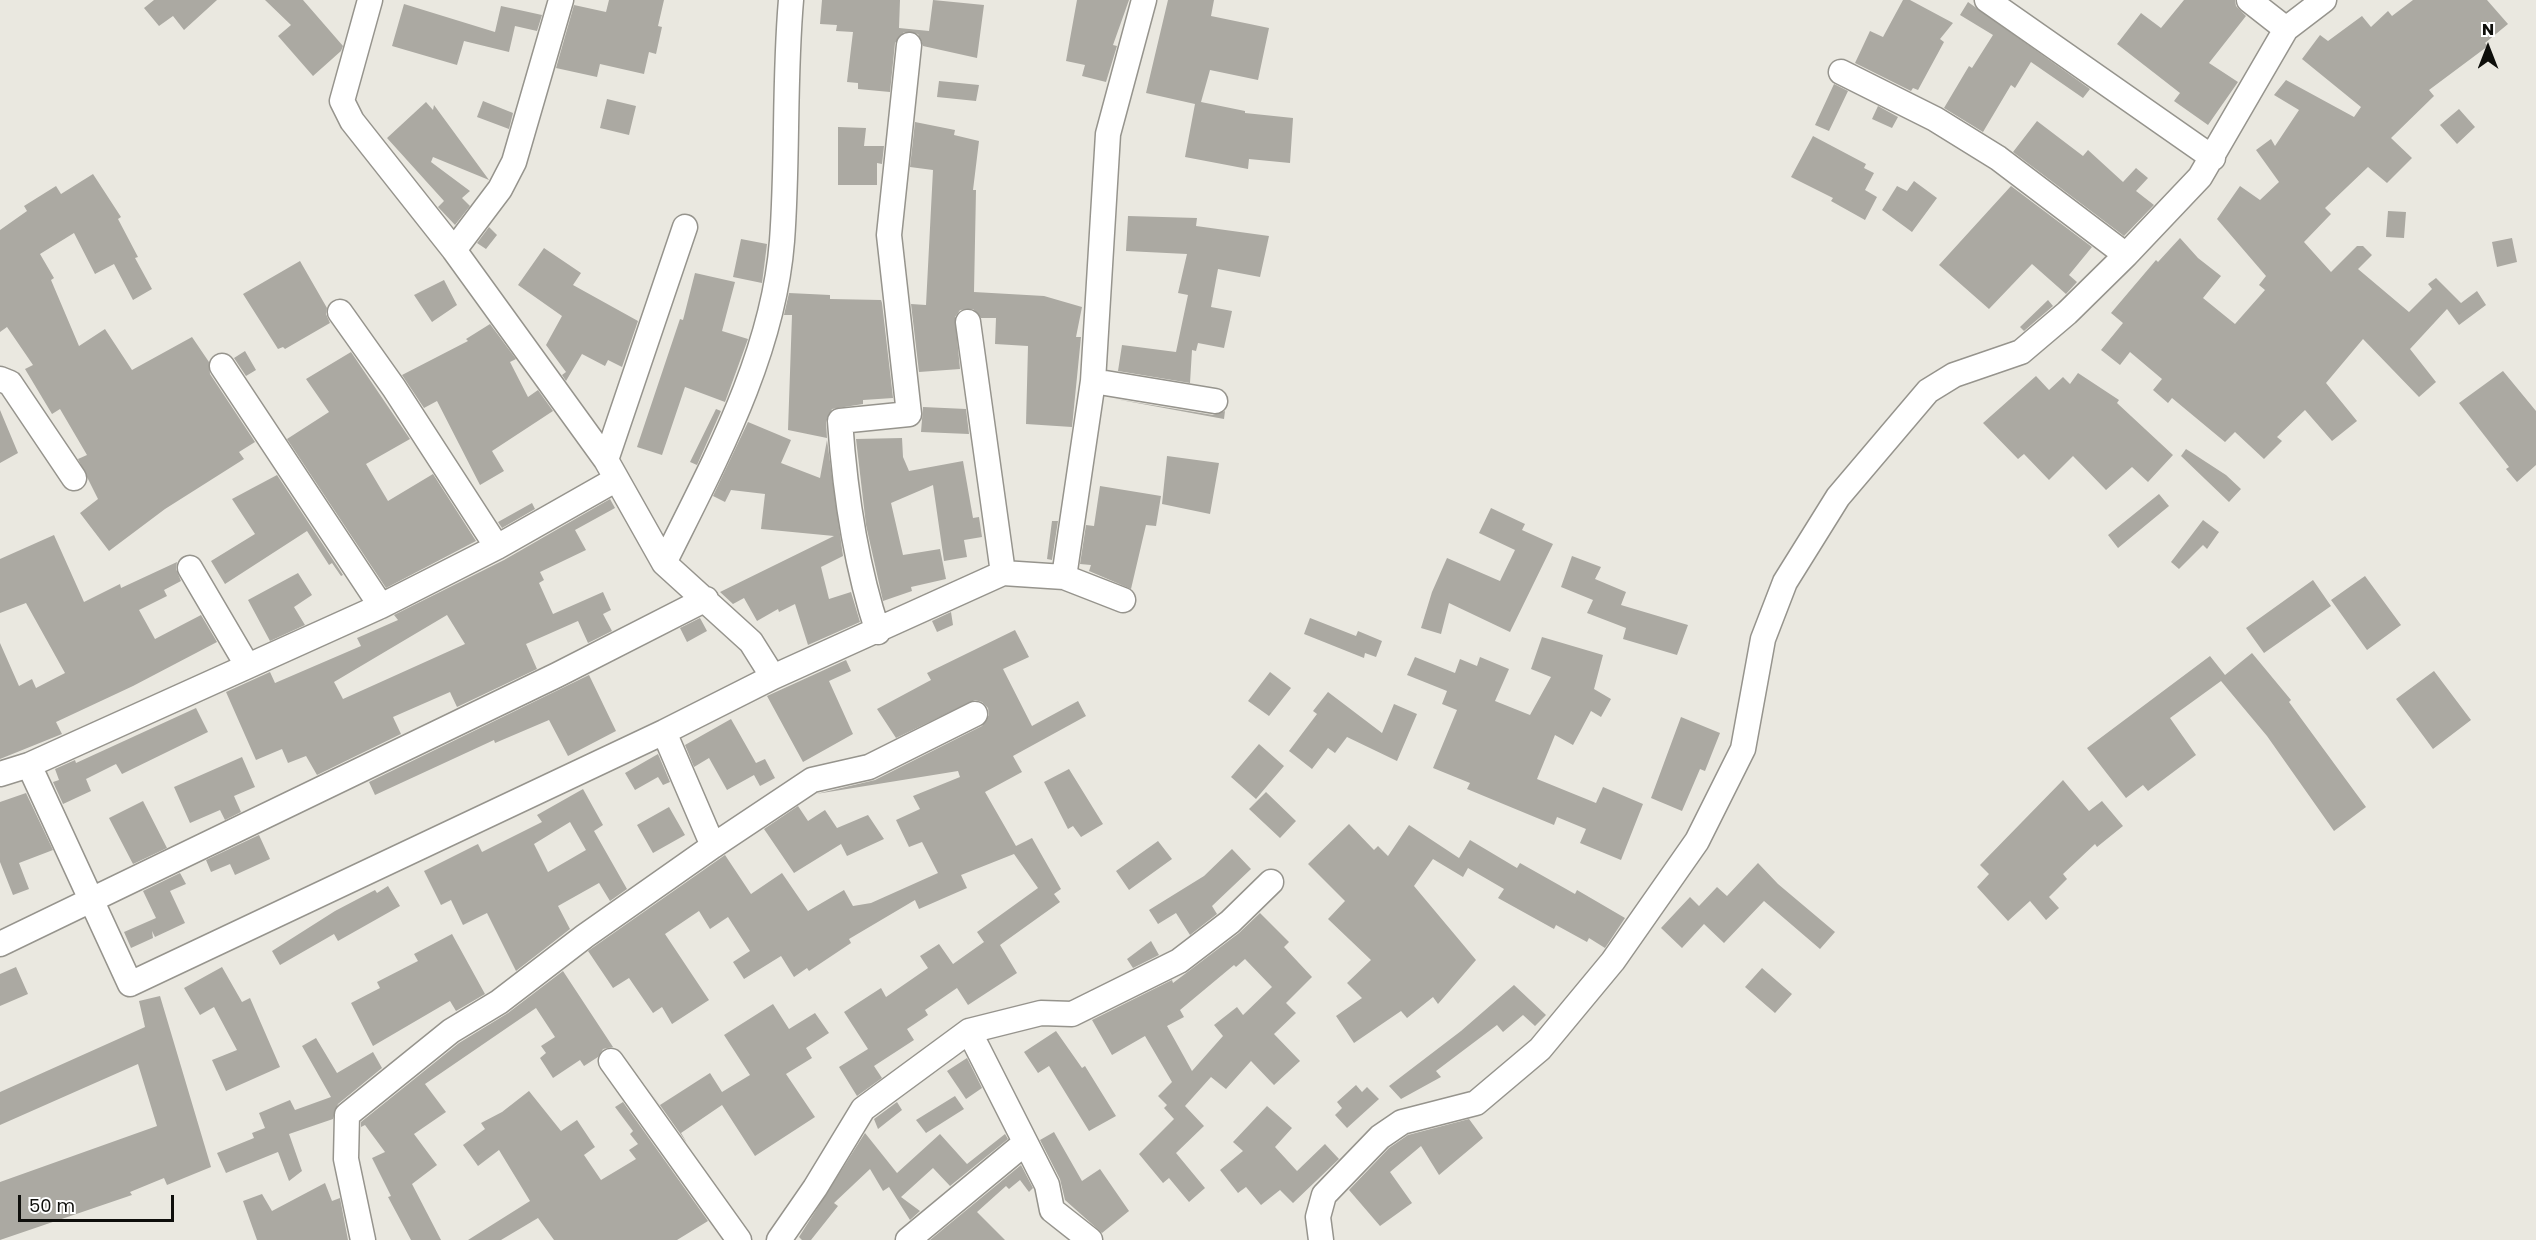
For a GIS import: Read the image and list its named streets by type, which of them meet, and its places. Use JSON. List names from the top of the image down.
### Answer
{
  "scale_bar": "50 m",
  "north": "top"
}
